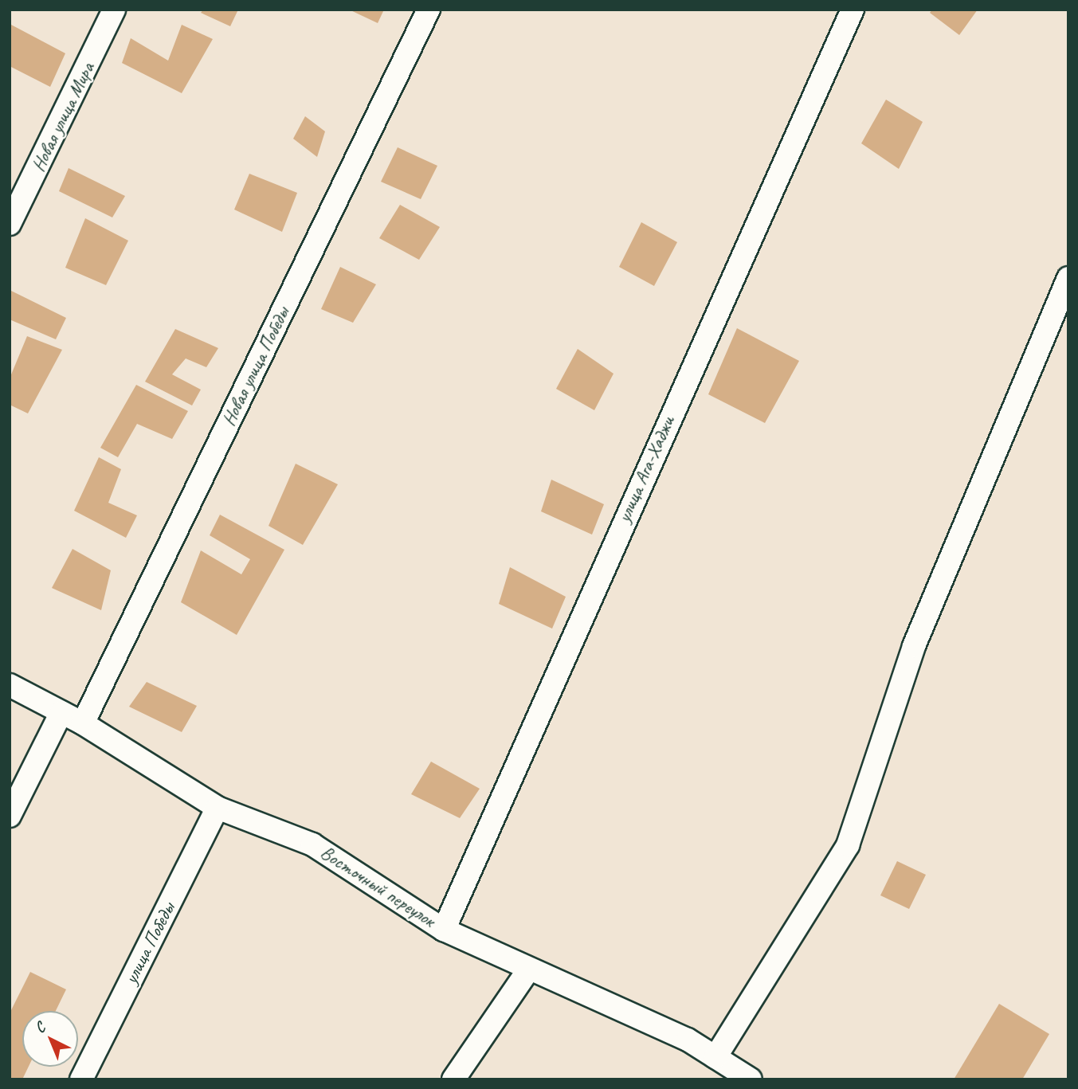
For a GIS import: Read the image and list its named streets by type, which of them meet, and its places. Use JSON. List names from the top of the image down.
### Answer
{
  "streets": {
    "street": [
      "Новая улица Мира",
      "Новая улица Победы",
      "улица Ага-Хаджи",
      "Восточный переулок",
      "улица Победы"
    ]
  },
  "crossings": [
    ["Новая улица Победы", "Восточный переулок"],
    ["улица Ага-Хаджи", "Восточный переулок"],
    ["Восточный переулок", "улица Победы"]
  ],
  "north": "top left"
}
